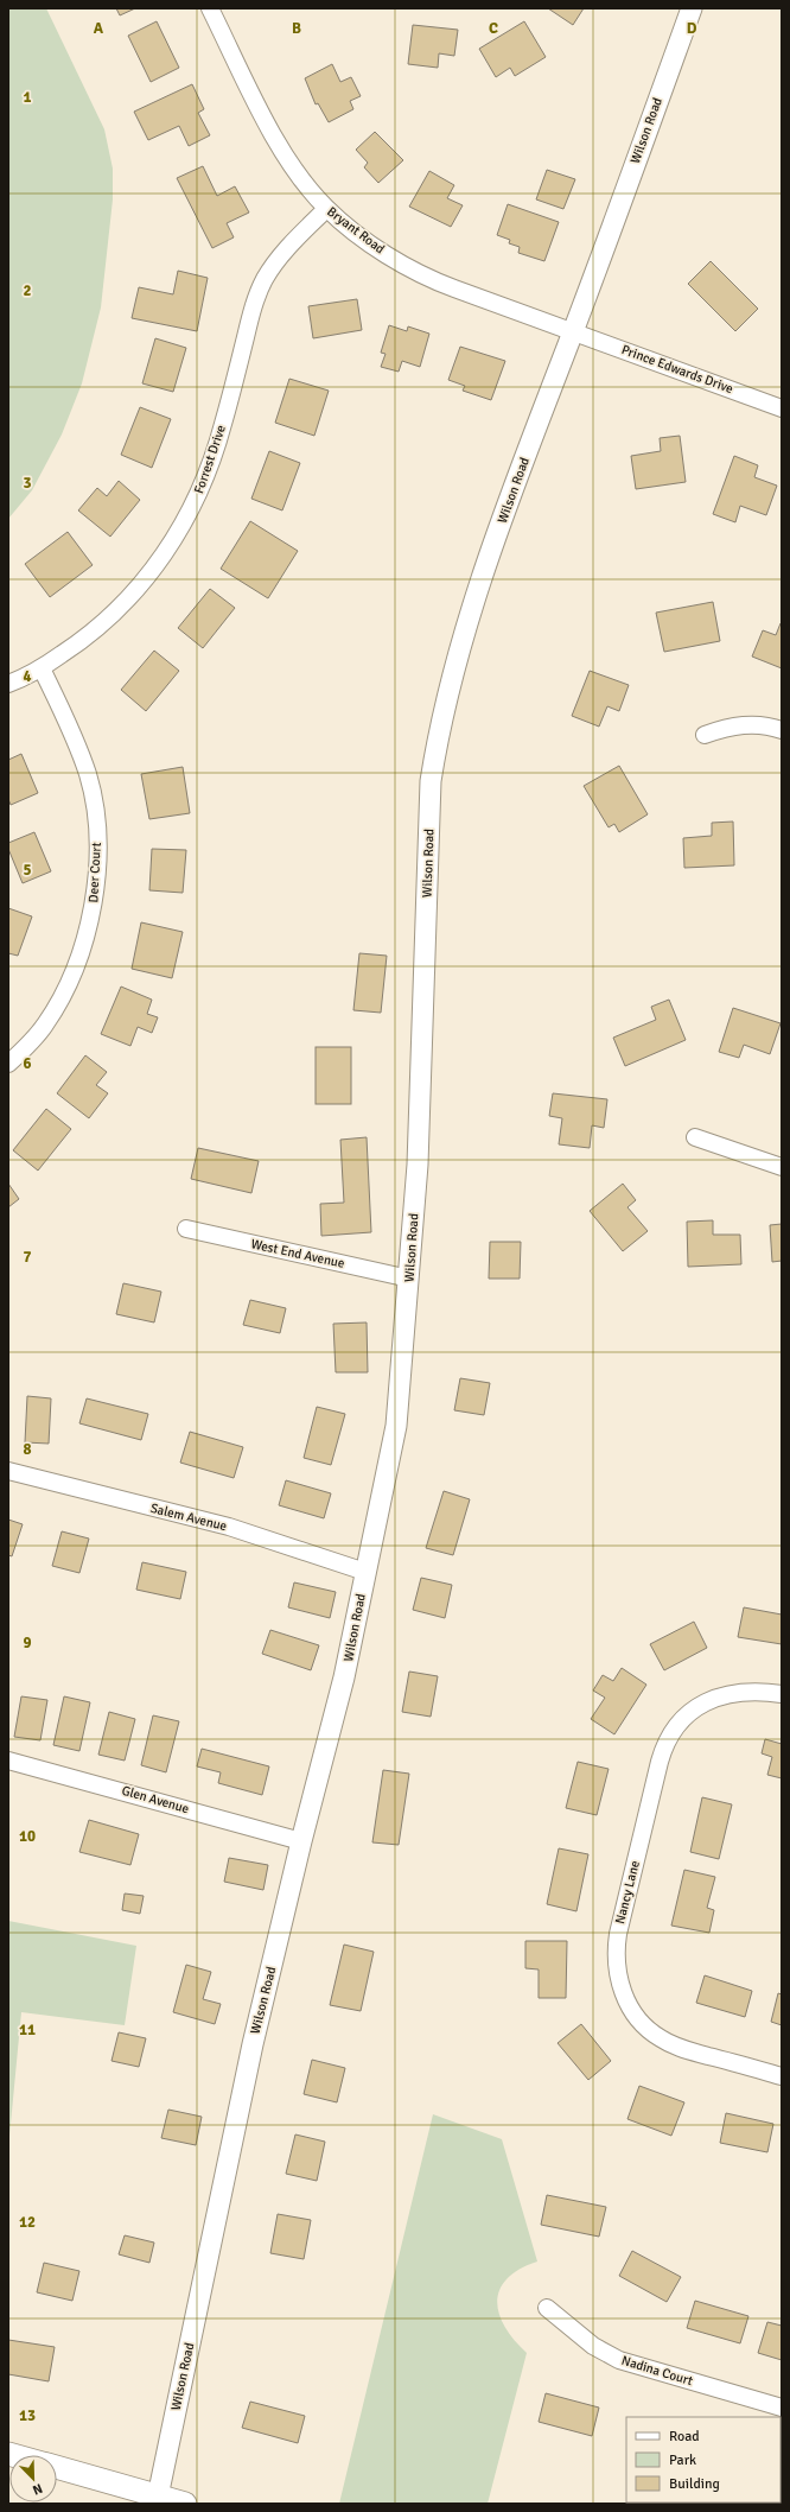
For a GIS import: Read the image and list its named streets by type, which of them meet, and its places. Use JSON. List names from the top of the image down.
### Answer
{
  "streets": {
    "street": [
      "Wilson Road",
      "Bryant Road",
      "Prince Edwards Drive",
      "Forrest Drive",
      "Deer Court",
      "West End Avenue",
      "Salem Avenue",
      "Glen Avenue",
      "Nancy Lane",
      "Nadina Court"
    ]
  },
  "crossings": [
    ["Wilson Road", "Bryant Road"],
    ["Wilson Road", "Prince Edwards Drive"],
    ["Wilson Road", "West End Avenue"],
    ["Wilson Road", "Salem Avenue"],
    ["Wilson Road", "Glen Avenue"],
    ["Bryant Road", "Prince Edwards Drive"],
    ["Bryant Road", "Forrest Drive"],
    ["Forrest Drive", "Deer Court"]
  ],
  "legend": ["Road", "Park", "Building"],
  "north": "bottom right",
  "grid": {
    "columns": [
      "A",
      "B",
      "C",
      "D"
    ],
    "rows": [
      "1",
      "2",
      "3",
      "4",
      "5",
      "6",
      "7",
      "8",
      "9",
      "10",
      "11",
      "12",
      "13"
    ]
  }
}
